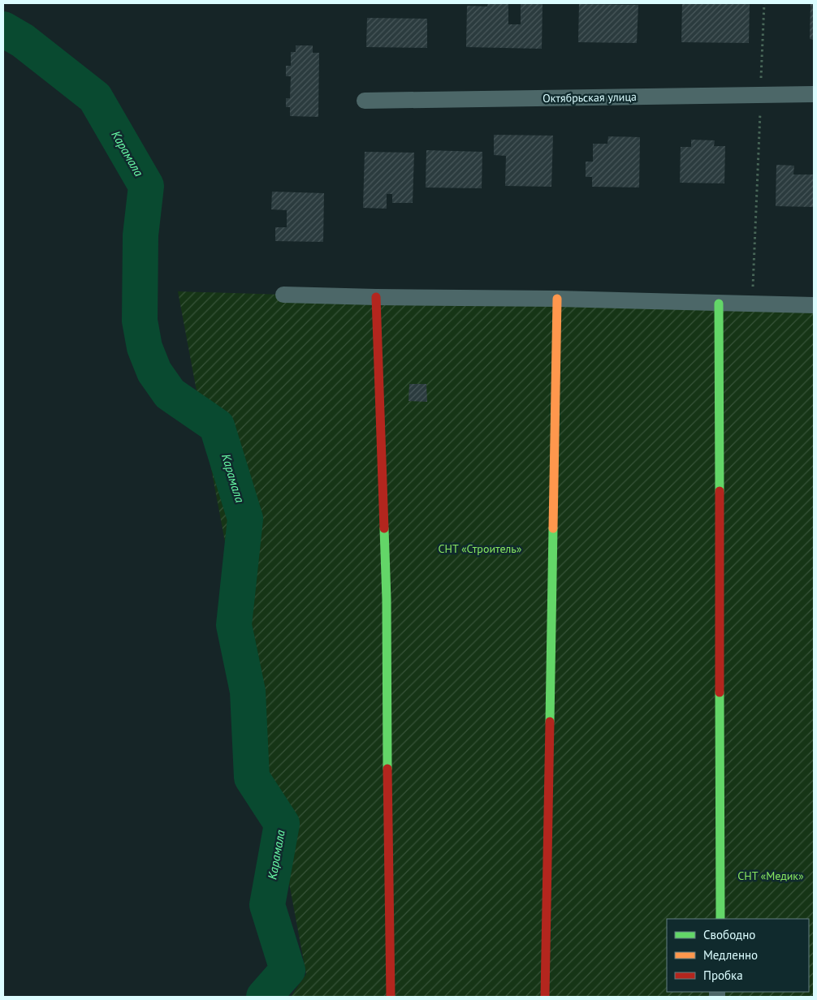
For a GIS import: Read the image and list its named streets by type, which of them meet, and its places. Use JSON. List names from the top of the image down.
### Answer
{
  "streets": {
    "street": ["Октябрьская улица"]
  },
  "water": ["Карамала"],
  "parks": ["СНТ «Строитель»", "СНТ «Медик»"],
  "legend": ["Свободно", "Медленно", "Пробка"]
}
